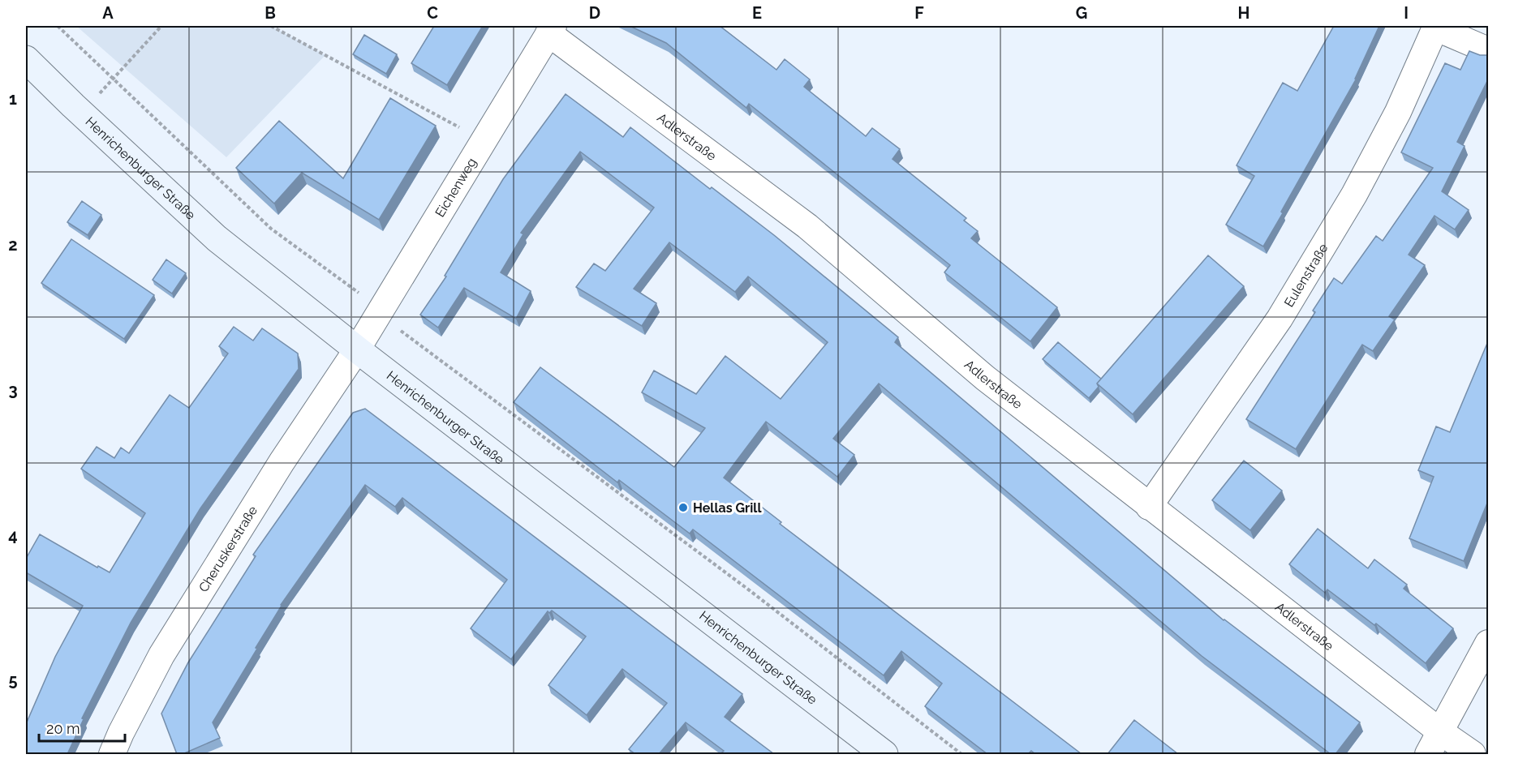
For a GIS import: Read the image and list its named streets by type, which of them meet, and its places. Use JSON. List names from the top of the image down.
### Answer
{
  "streets": {
    "main road": ["Henrichenburger Straße"],
    "street": [
      "Adlerstraße",
      "Eichenweg",
      "Eulenstraße",
      "Cheruskerstraße"
    ]
  },
  "crossings": [
    ["Adlerstraße", "Eichenweg"],
    ["Adlerstraße", "Eulenstraße"],
    ["Henrichenburger Straße", "Eichenweg"],
    ["Henrichenburger Straße", "Cheruskerstraße"],
    ["Eichenweg", "Cheruskerstraße"]
  ],
  "places": ["Hellas Grill"],
  "scale_bar": "20 m",
  "grid": {
    "columns": [
      "A",
      "B",
      "C",
      "D",
      "E",
      "F",
      "G",
      "H",
      "I"
    ],
    "rows": [
      "1",
      "2",
      "3",
      "4",
      "5"
    ]
  }
}
